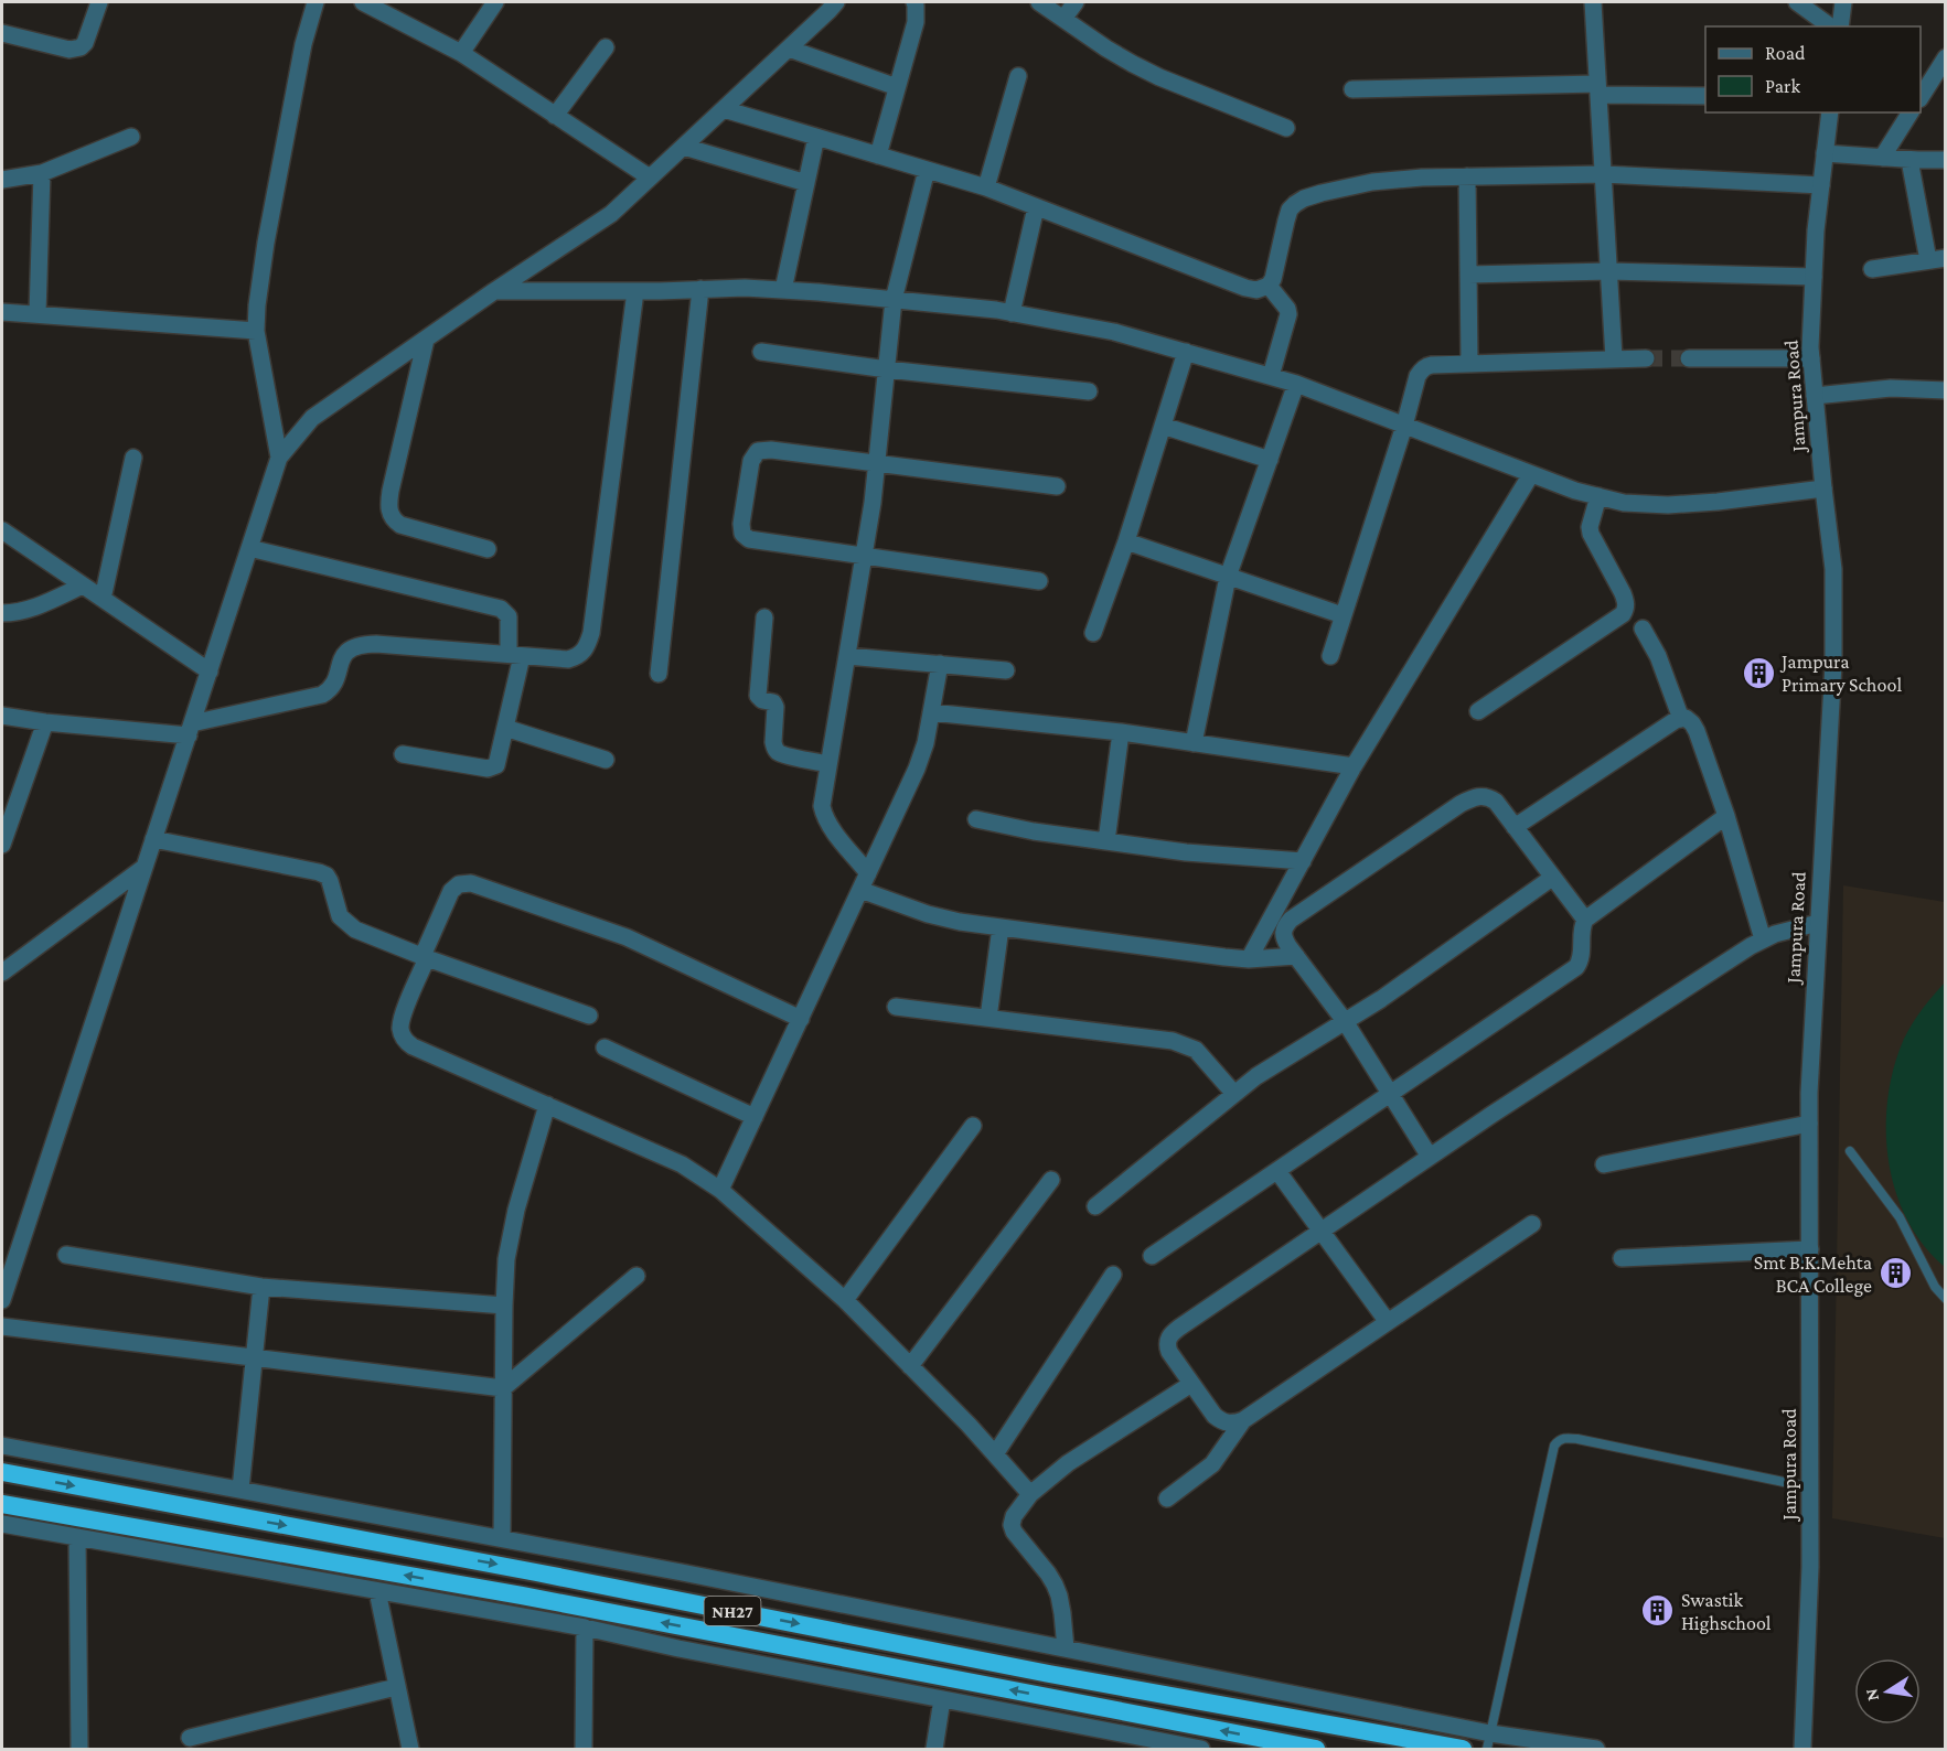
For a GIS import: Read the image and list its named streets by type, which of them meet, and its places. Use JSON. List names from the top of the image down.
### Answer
{
  "streets": {
    "highway": ["NH27"],
    "street": ["Jampura Road"]
  },
  "places": {
    "building": ["Jampura Primary School", "Smt B.K.Mehta BCA College", "Swastik Highschool"]
  },
  "legend": ["Road", "Park"],
  "north": "left"
}
